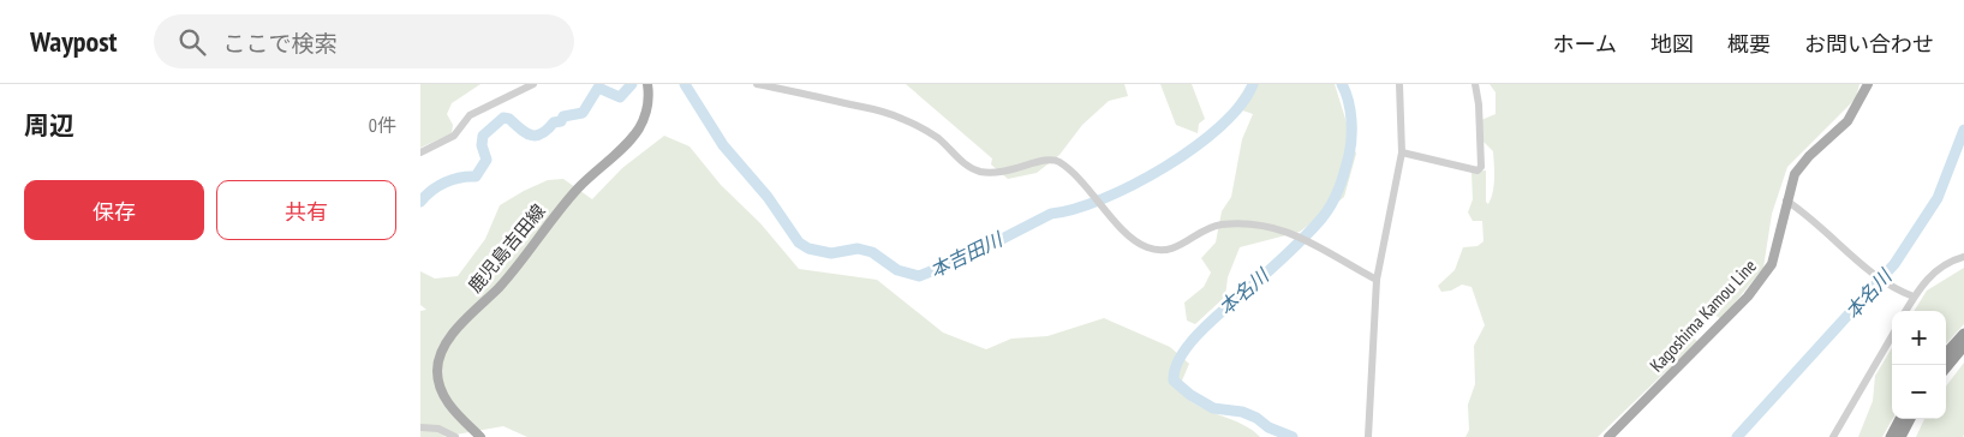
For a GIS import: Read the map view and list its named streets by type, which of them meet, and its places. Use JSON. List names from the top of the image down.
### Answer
{
  "streets": {
    "main road": ["鹿児島吉田線", "Kagoshima Kamou Line"]
  },
  "water": ["本吉田川", "本名川"],
  "page": {
    "header": "Waypost",
    "search": "ここで検索",
    "nav": [
      "ホーム",
      "地図",
      "概要",
      "お問い合わせ"
    ],
    "heading": ["周辺", "0件"],
    "buttons": ["保存", "共有"],
    "map_buttons": ["+", "−"]
  }
}
